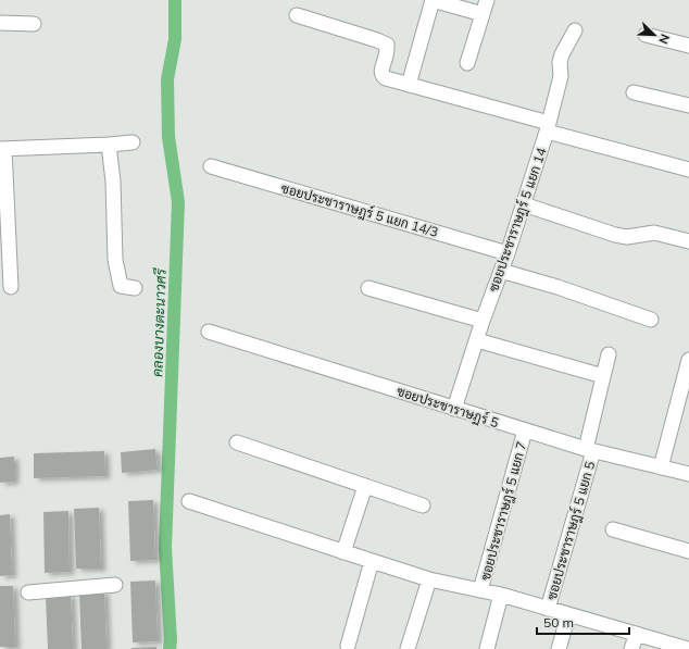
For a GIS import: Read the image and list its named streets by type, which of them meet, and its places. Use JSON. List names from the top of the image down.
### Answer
{
  "streets": {
    "street": [
      "ซอยประชาราษฎร์ 5 แยก 14/3",
      "ซอยประชาราษฎร์ 5 แยก 14",
      "ซอยประชาราษฏร์ 5",
      "ซอยประชาราษฎร์ 5 แยก 7",
      "ซอยประชาราษฎร์ 5 แยก 5"
    ]
  },
  "crossings": [
    ["ซอยประชาราษฎร์ 5 แยก 14/3", "ซอยประชาราษฎร์ 5 แยก 14"],
    ["ซอยประชาราษฎร์ 5 แยก 14", "ซอยประชาราษฏร์ 5"],
    ["ซอยประชาราษฏร์ 5", "ซอยประชาราษฎร์ 5 แยก 7"],
    ["ซอยประชาราษฏร์ 5", "ซอยประชาราษฎร์ 5 แยก 5"]
  ],
  "water": ["คลองบางตะนาวศรี"],
  "scale_bar": "50 m",
  "north": "bottom right"
}
